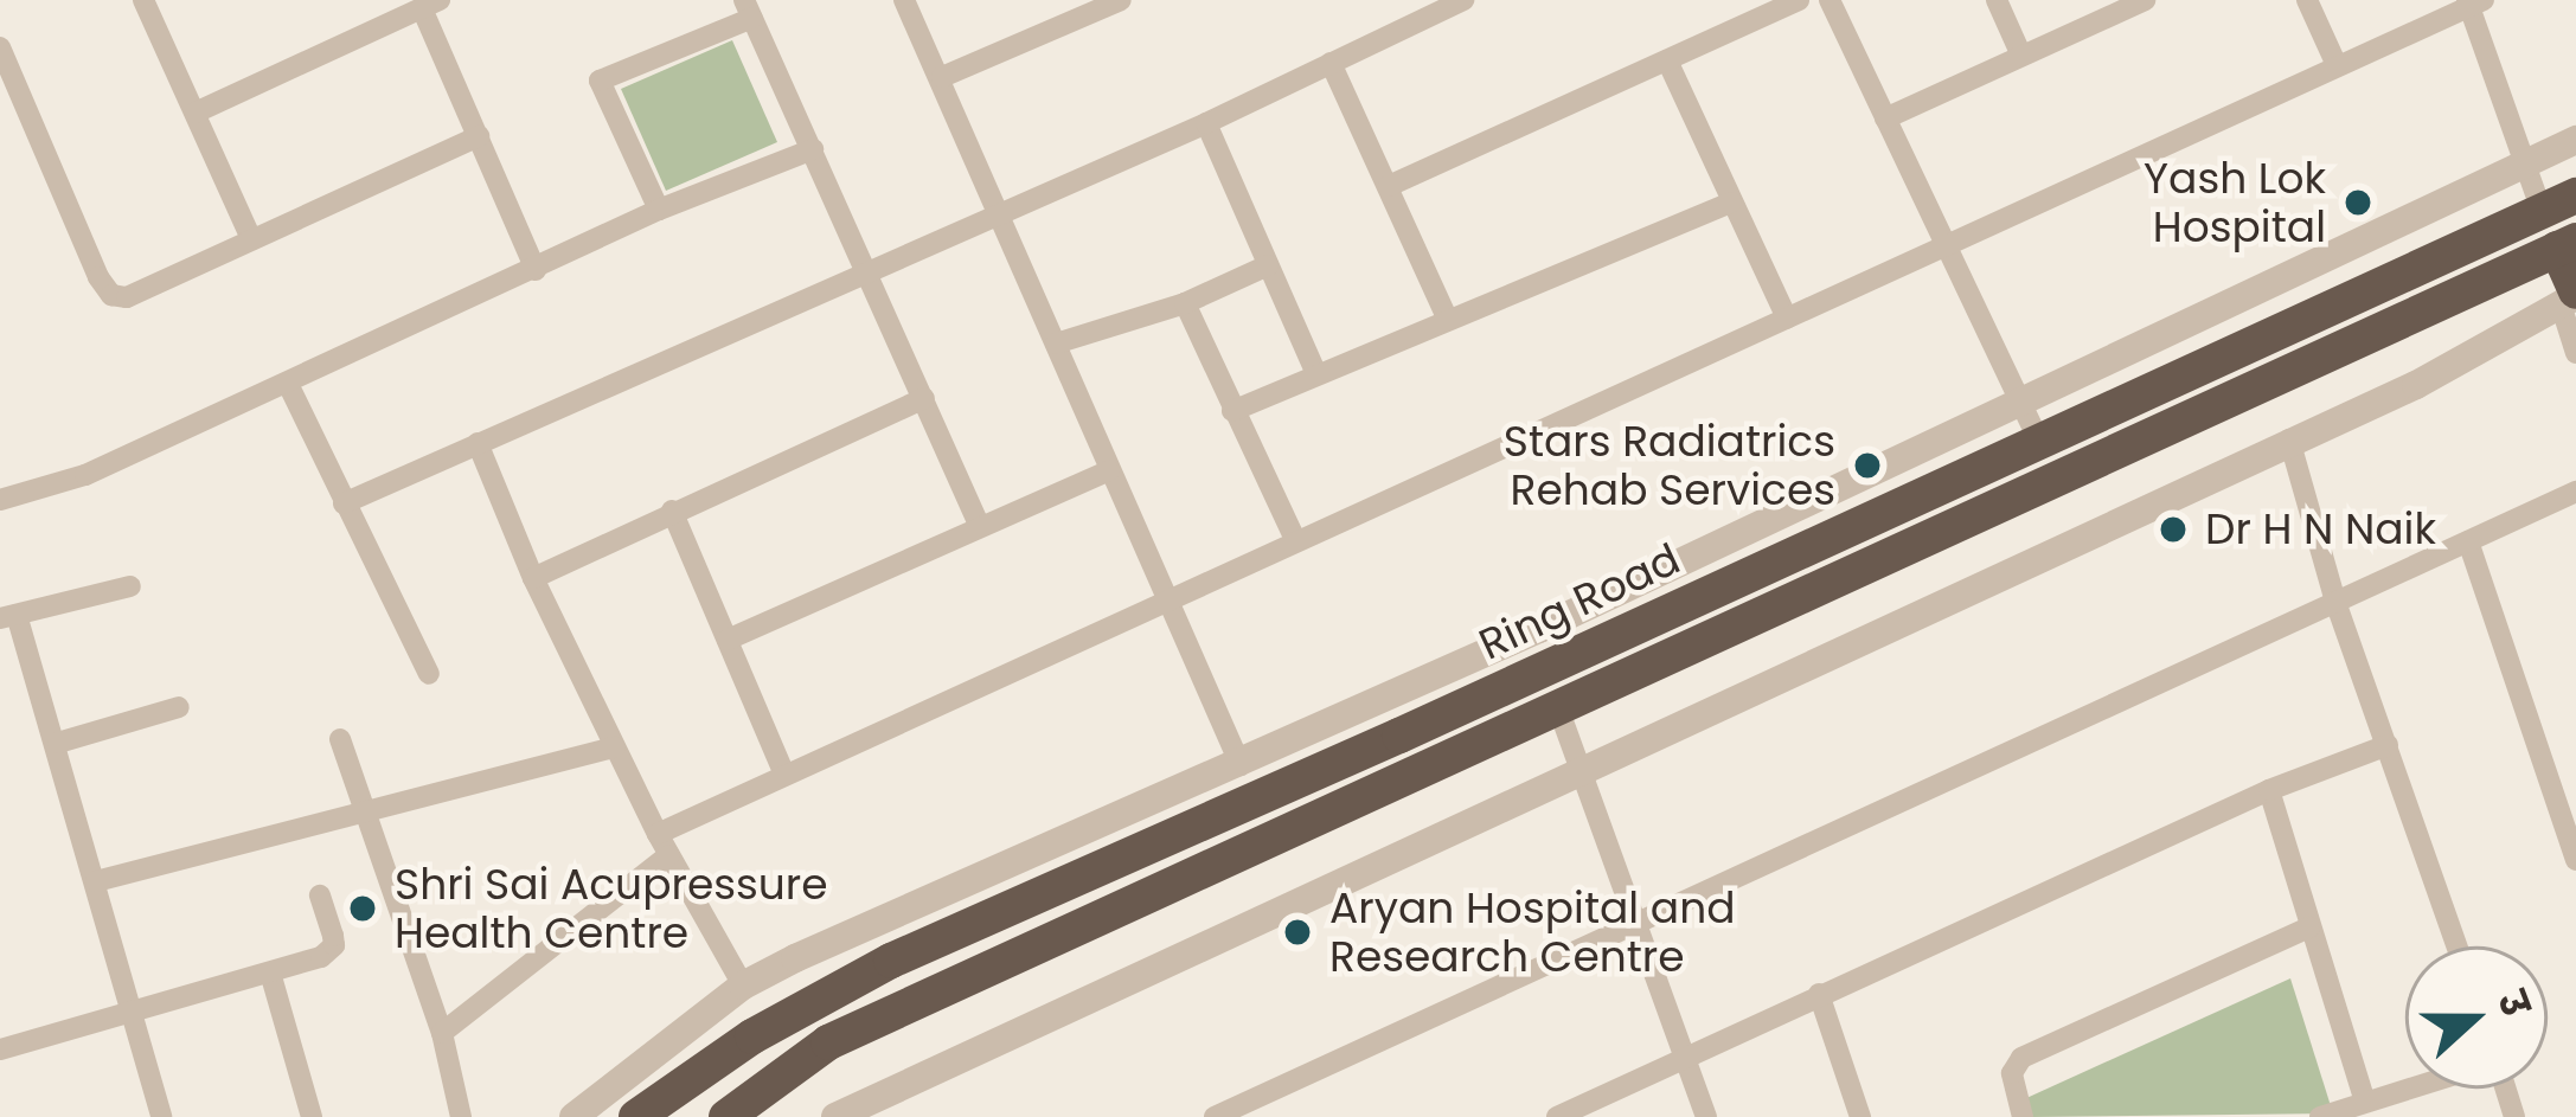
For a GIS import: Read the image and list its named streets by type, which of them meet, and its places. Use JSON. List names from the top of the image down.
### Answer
{
  "streets": {
    "highway": ["Ring Road"]
  },
  "places": [
    "Yash Lok Hospital",
    "Stars Radiatrics Rehab Services",
    "Dr H N Naik",
    "Shri Sai Acupressure Health Centre",
    "Aryan Hospital and Research Centre"
  ],
  "north": "right"
}
